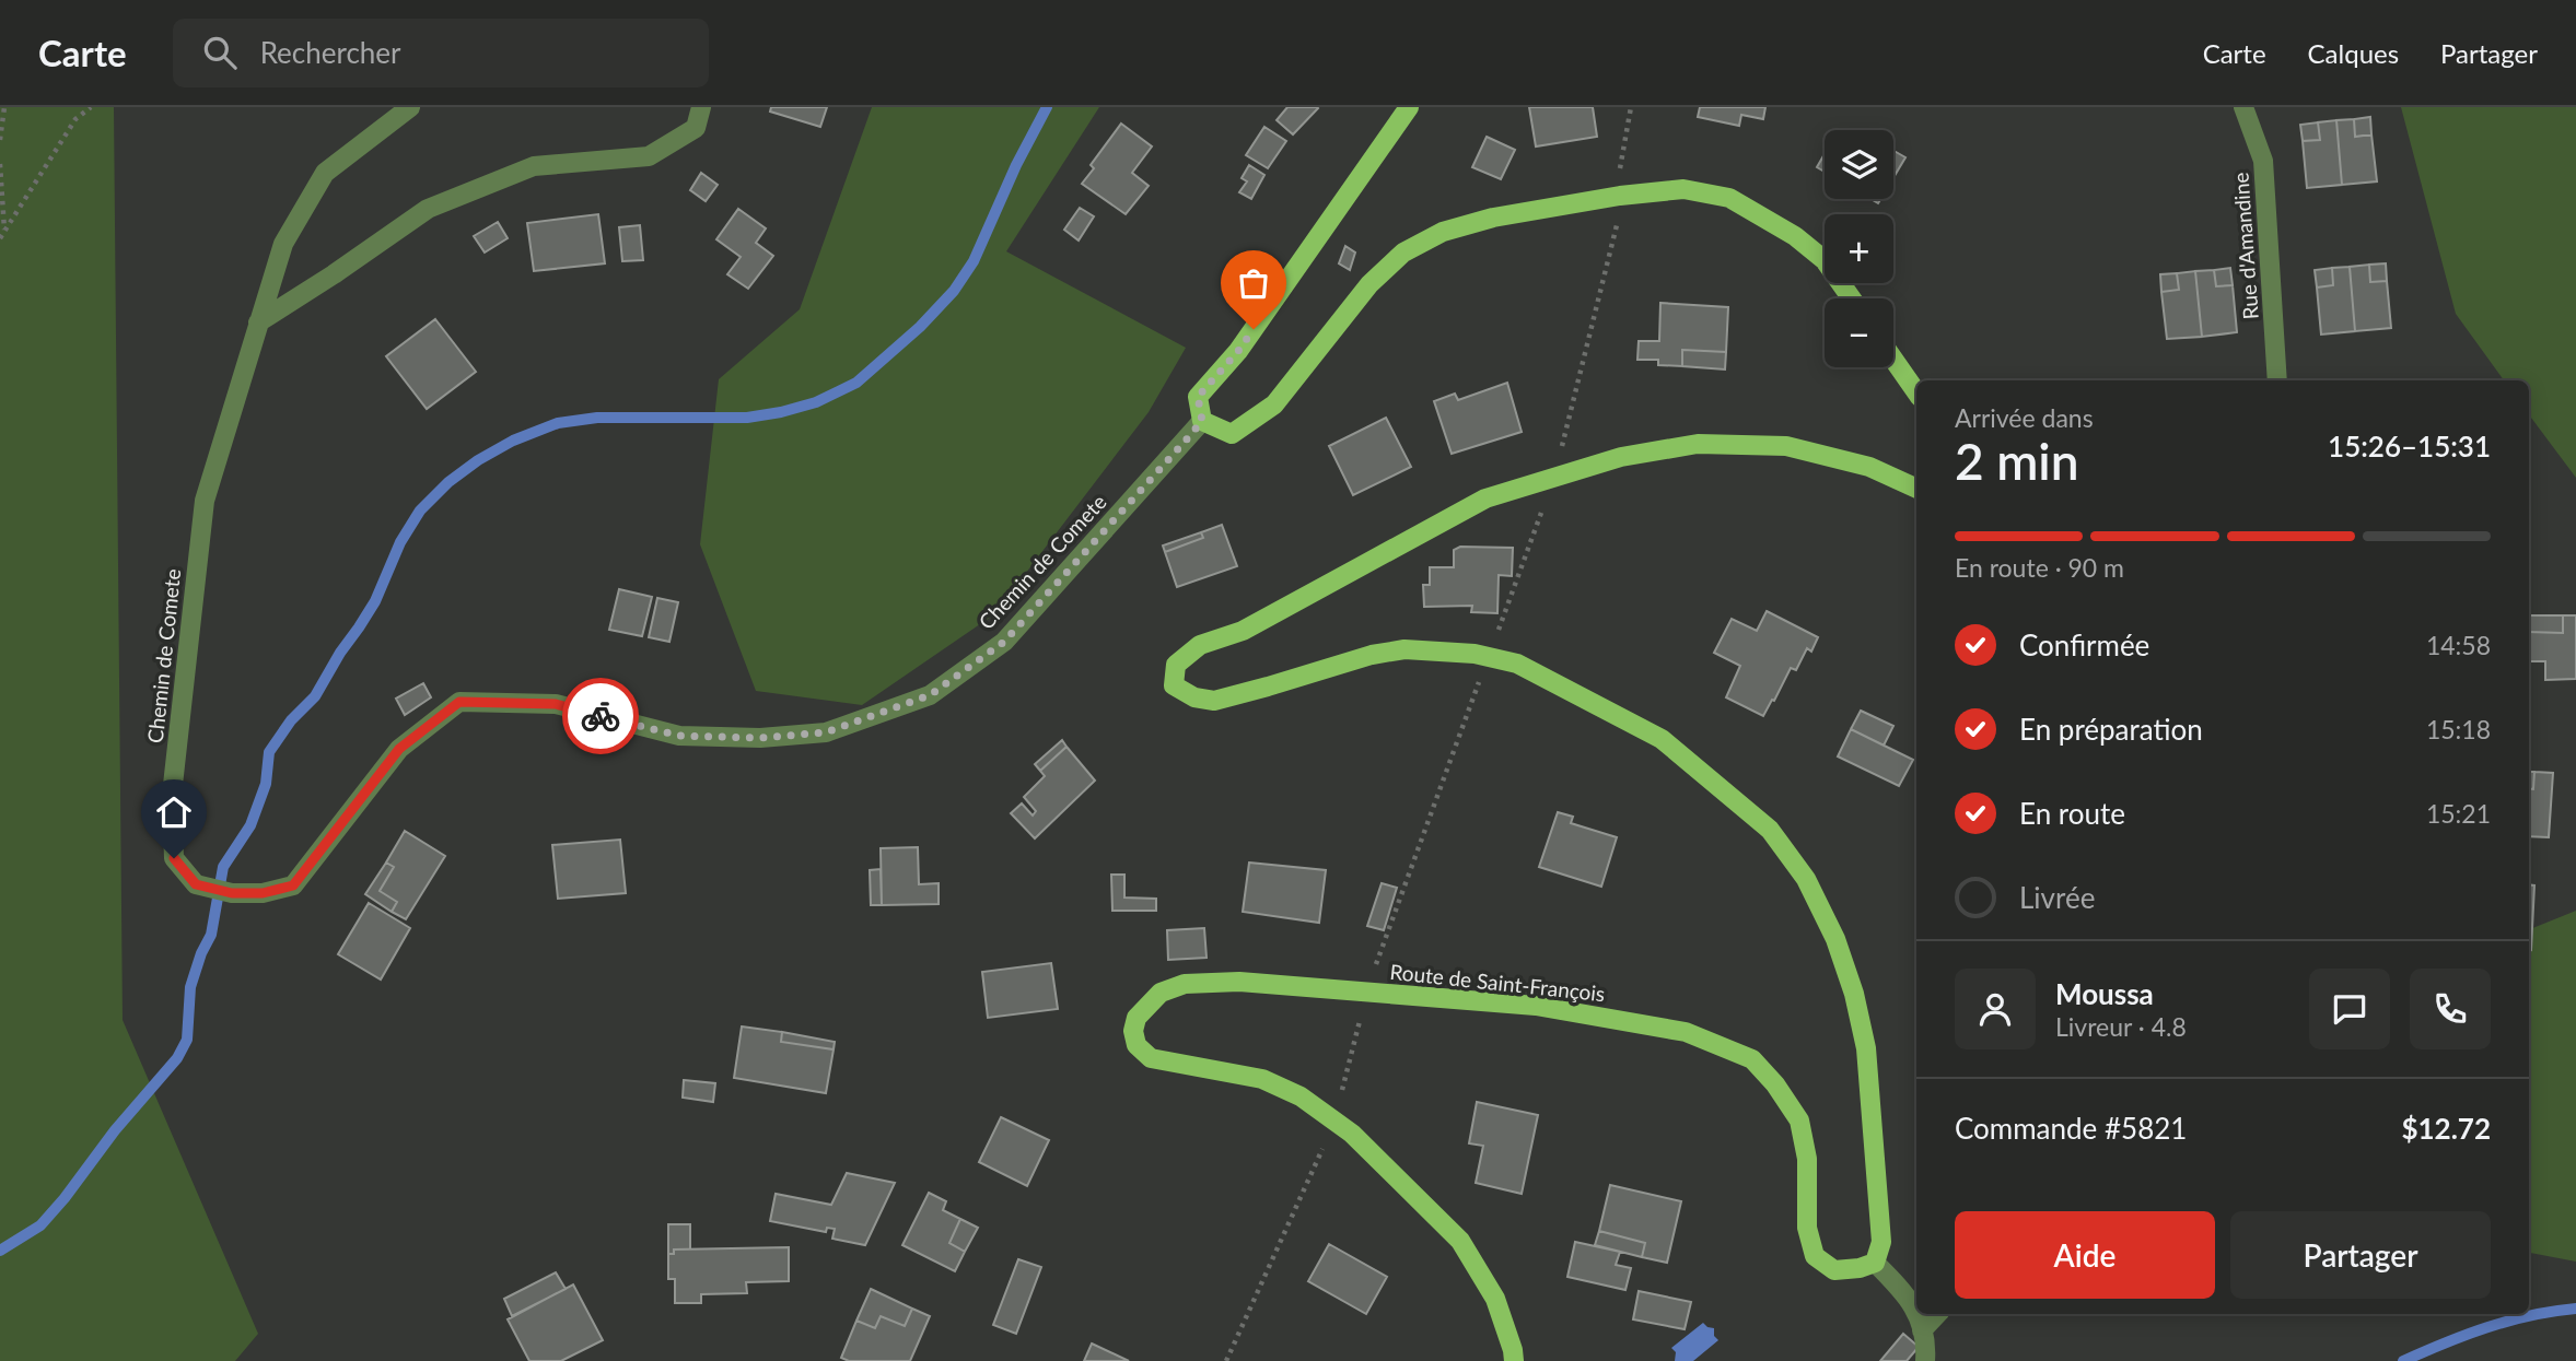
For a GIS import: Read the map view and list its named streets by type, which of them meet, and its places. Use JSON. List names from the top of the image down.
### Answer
{
  "streets": {
    "main road": ["Route de Saint-François"],
    "street": ["Rue d'Amandine", "Chemin de Comete"]
  },
  "page": {
    "header": "Carte",
    "search": "Rechercher",
    "nav": ["Carte", "Calques", "Partager"],
    "map_buttons": ["+", "−"],
    "heading": ["2 min", "Arrivée dans", "15:26–15:31"],
    "panel": [
      "Moussa",
      "Livreur · 4.8",
      "Commande #5821",
      "$12.72"
    ],
    "bar": "En route · 90 m",
    "list": [
      ["Confirmée", "14:58"],
      ["En préparation", "15:18"],
      ["En route", "15:21"],
      "Livrée"
    ],
    "buttons": ["Aide", "Partager"]
  }
}
